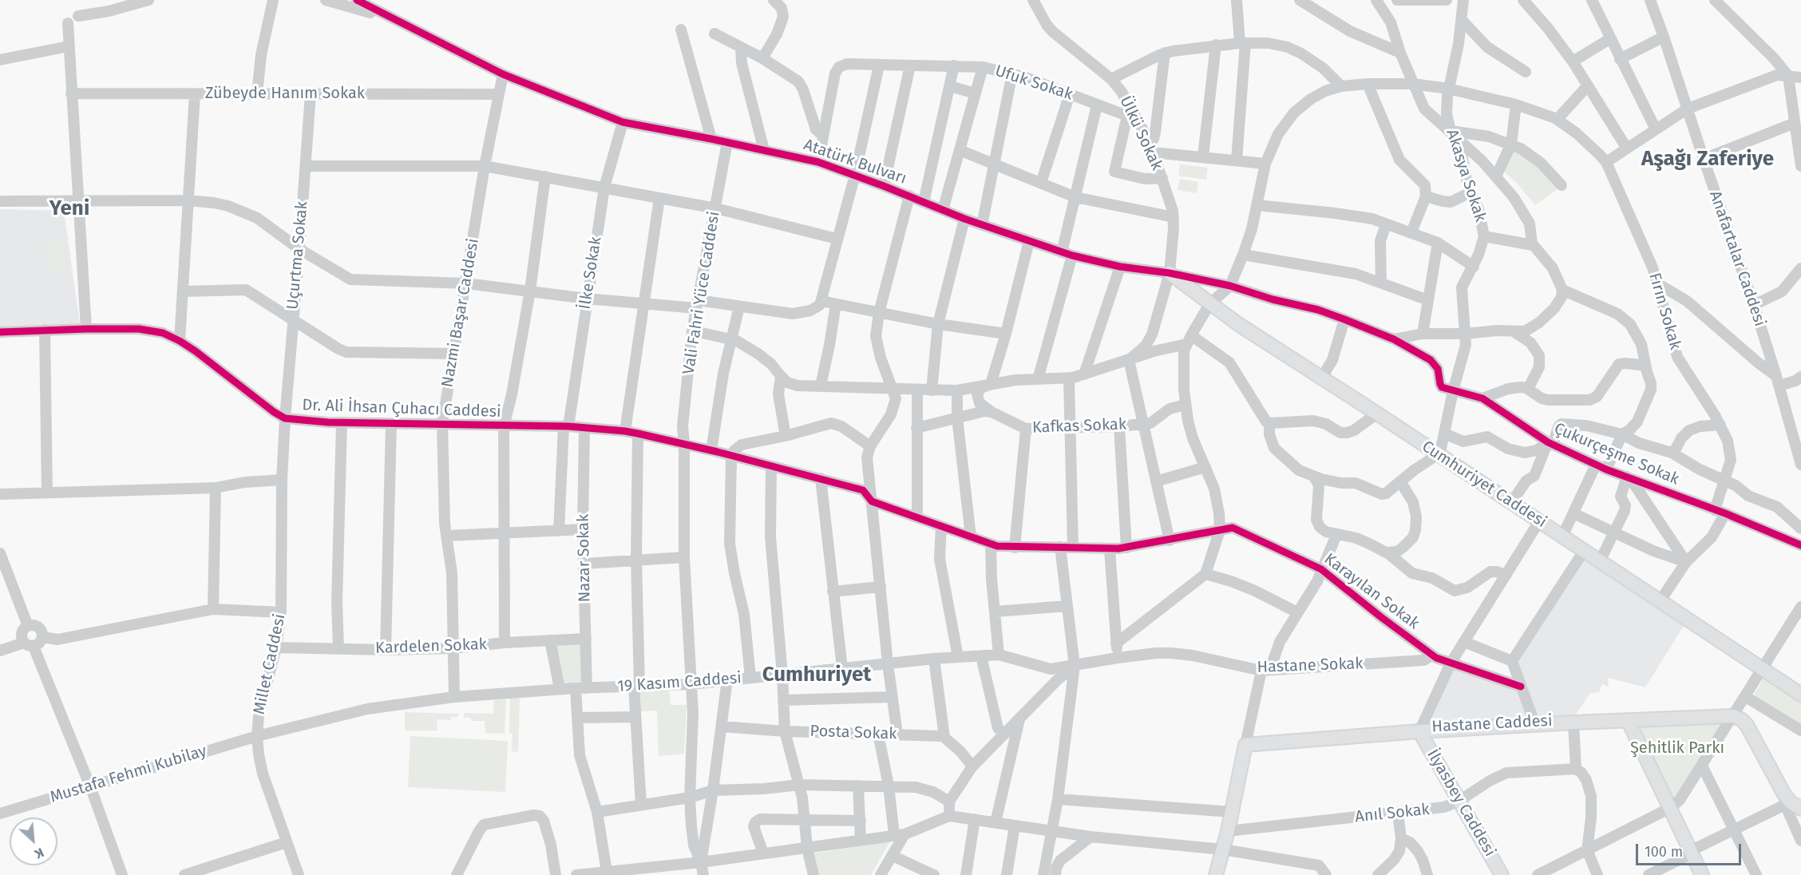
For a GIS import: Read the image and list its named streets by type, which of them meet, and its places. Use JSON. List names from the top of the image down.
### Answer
{
  "streets": {
    "main road": ["Cumhuriyet Caddesi", "Hastane Caddesi", "İlyasbey Caddesi"],
    "street": [
      "Ufuk Sokak",
      "Zübeyde Hanım Sokak",
      "Ülkü Sokak",
      "Atatürk Bulvarı",
      "Akasya Sokak",
      "Uçurtma Sokak",
      "Anafartalar Caddesi",
      "İlke Sokak",
      "Vali Fahri Yüce Caddesi",
      "Fırın Sokak",
      "Nazmi Başar Caddesi",
      "Dr. Ali İhsan Çuhacı Caddesi",
      "Kafkas Sokak",
      "Çukurçeşme Sokak",
      "Nazar Sokak",
      "Karayılan Sokak",
      "Kardelen Sokak",
      "Millet Caddesi",
      "Hastane Sokak",
      "19 Kasım Caddesi",
      "Posta Sokak",
      "Mustafa Fehmi Kubilay",
      "Anıl Sokak"
    ]
  },
  "crossings": [
    ["Ufuk Sokak", "Ülkü Sokak"],
    ["Zübeyde Hanım Sokak", "Uçurtma Sokak"],
    ["Zübeyde Hanım Sokak", "Nazmi Başar Caddesi"],
    ["Ülkü Sokak", "Atatürk Bulvarı"],
    ["Ülkü Sokak", "Cumhuriyet Caddesi"],
    ["Atatürk Bulvarı", "İlke Sokak"],
    ["Atatürk Bulvarı", "Vali Fahri Yüce Caddesi"],
    ["Atatürk Bulvarı", "Nazmi Başar Caddesi"],
    ["Atatürk Bulvarı", "Cumhuriyet Caddesi"],
    ["Akasya Sokak", "Çukurçeşme Sokak"],
    ["Akasya Sokak", "Cumhuriyet Caddesi"],
    ["Uçurtma Sokak", "Dr. Ali İhsan Çuhacı Caddesi"],
    ["Uçurtma Sokak", "Millet Caddesi"],
    ["İlke Sokak", "Dr. Ali İhsan Çuhacı Caddesi"],
    ["Vali Fahri Yüce Caddesi", "Dr. Ali İhsan Çuhacı Caddesi"],
    ["Vali Fahri Yüce Caddesi", "19 Kasım Caddesi"],
    ["Fırın Sokak", "Çukurçeşme Sokak"],
    ["Fırın Sokak", "Cumhuriyet Caddesi"],
    ["Nazmi Başar Caddesi", "Dr. Ali İhsan Çuhacı Caddesi"],
    ["Nazmi Başar Caddesi", "Kardelen Sokak"],
    ["Nazmi Başar Caddesi", "19 Kasım Caddesi"],
    ["Nazmi Başar Caddesi", "Mustafa Fehmi Kubilay"],
    ["Dr. Ali İhsan Çuhacı Caddesi", "Nazar Sokak"],
    ["Dr. Ali İhsan Çuhacı Caddesi", "Karayılan Sokak"],
    ["Dr. Ali İhsan Çuhacı Caddesi", "Millet Caddesi"],
    ["Nazar Sokak", "Kardelen Sokak"],
    ["Nazar Sokak", "19 Kasım Caddesi"],
    ["Karayılan Sokak", "Hastane Sokak"],
    ["Kardelen Sokak", "Millet Caddesi"],
    ["Millet Caddesi", "Mustafa Fehmi Kubilay"],
    ["Hastane Sokak", "19 Kasım Caddesi"],
    ["19 Kasım Caddesi", "Mustafa Fehmi Kubilay"],
    ["Hastane Caddesi", "İlyasbey Caddesi"],
    ["İlyasbey Caddesi", "Anıl Sokak"]
  ],
  "districts": ["Aşağı Zaferiye", "Yeni", "Cumhuriyet"],
  "parks": ["Şehitlik Parkı"],
  "scale_bar": "100 m",
  "north": "bottom right"
}
